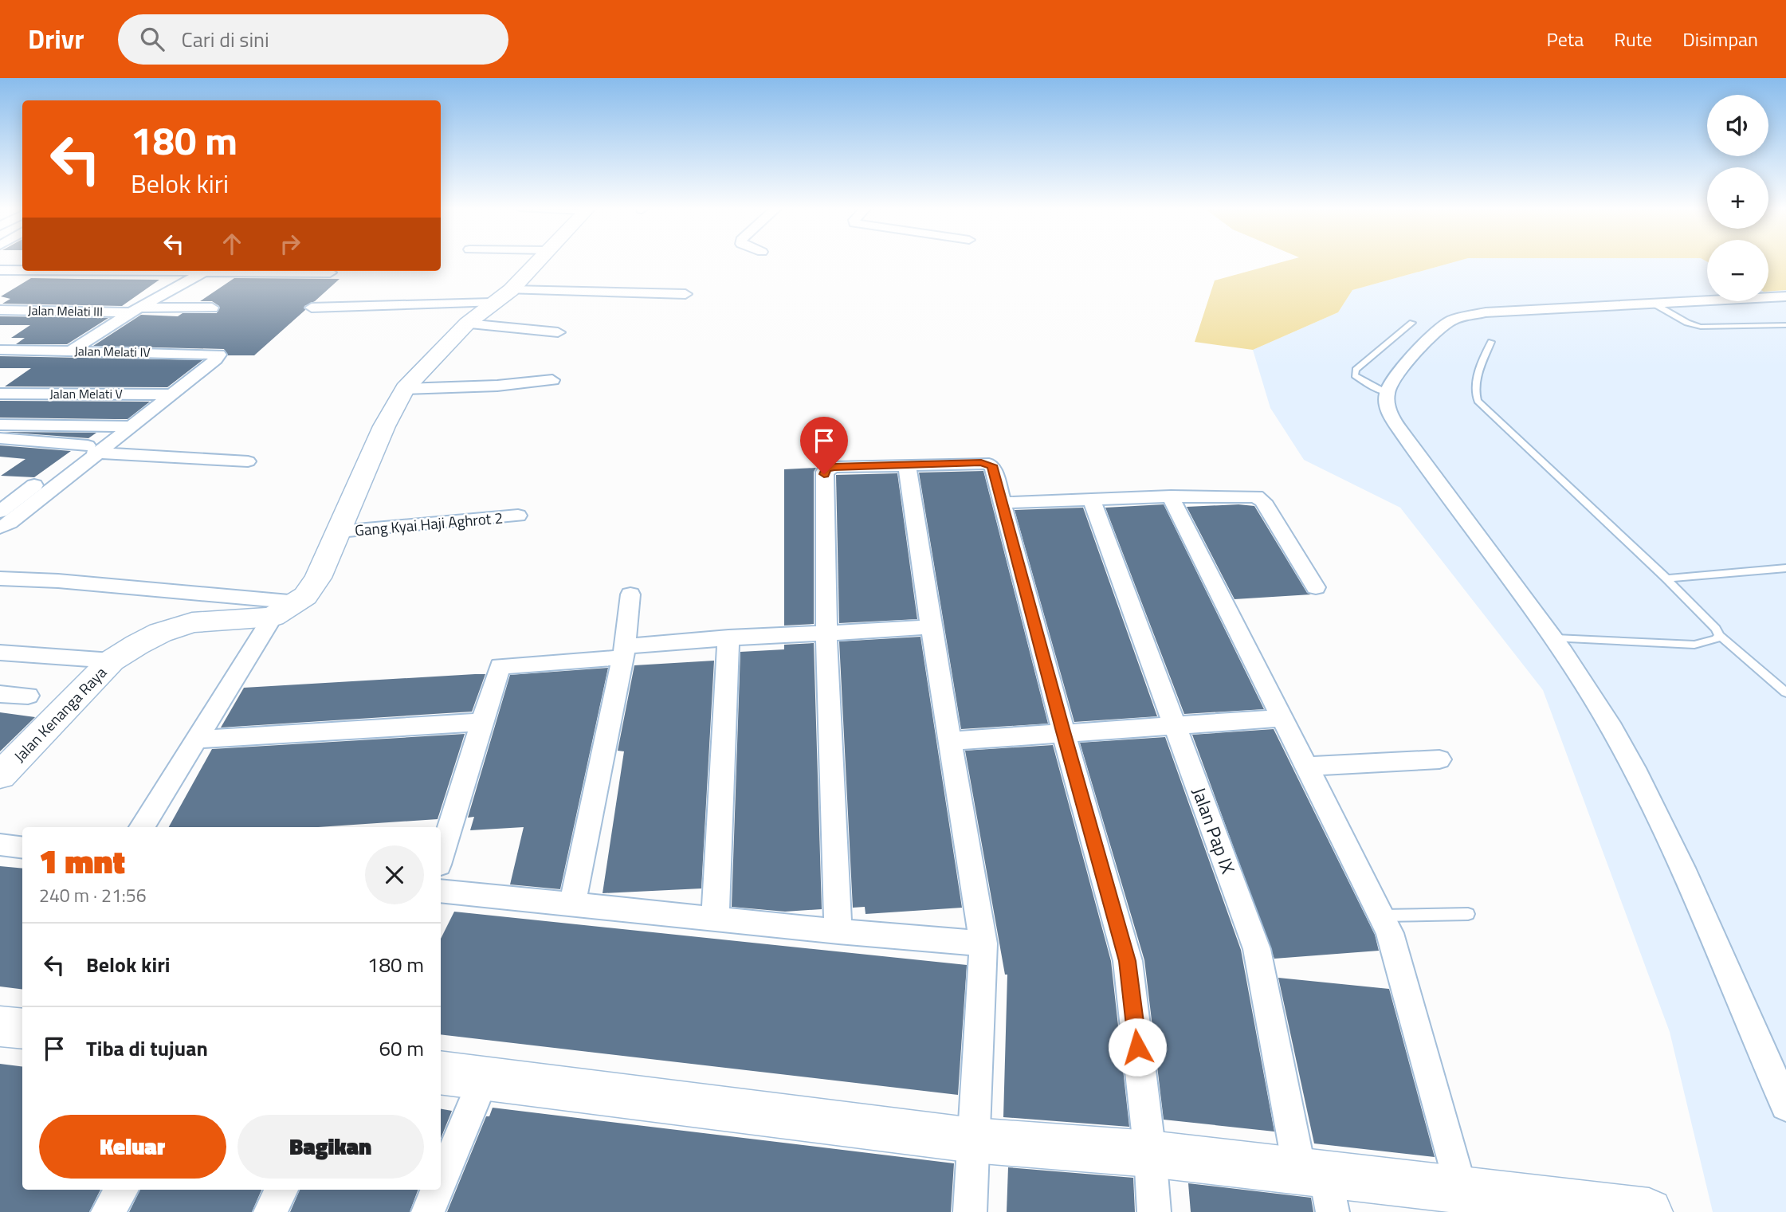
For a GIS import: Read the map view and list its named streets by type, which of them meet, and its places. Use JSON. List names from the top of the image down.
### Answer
{
  "streets": {
    "street": [
      "Jalan Melati III",
      "Jalan Melati IV",
      "Jalan Melati V",
      "Gang Kyai Haji Aghrot 2",
      "Jalan Kenanga Raya",
      "Jalan Pap IX"
    ]
  },
  "crossings": [
    ["Jalan Melati IV", "Jalan Melati V"]
  ],
  "page": {
    "header": "Drivr",
    "search": "Cari di sini",
    "nav": ["Peta", "Rute", "Disimpan"],
    "map_buttons": ["+", "−"],
    "turn": ["180 m", "Belok kiri"],
    "heading": ["1 mnt", "240 m · 21:56"],
    "list": [
      {
        "name": "Belok kiri",
        "value": "180 m"
      },
      {
        "name": "Tiba di tujuan",
        "value": "60 m"
      }
    ],
    "buttons": ["Keluar", "Bagikan"]
  }
}
